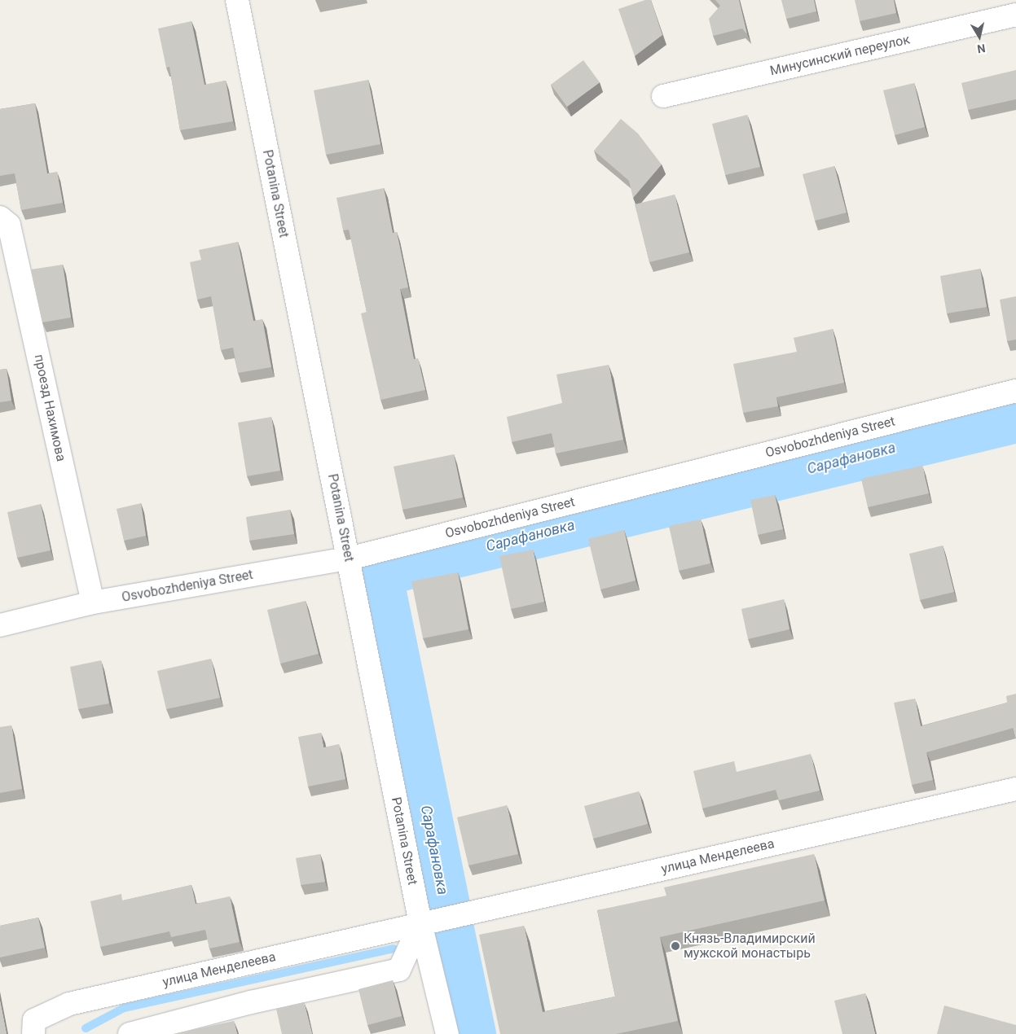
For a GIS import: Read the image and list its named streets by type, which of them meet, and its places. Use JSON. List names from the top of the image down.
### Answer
{
  "streets": {
    "street": [
      "Минусинский переулок",
      "Potanina Street",
      "проезд Нахимова",
      "Osvobozhdeniya Street",
      "улица Менделеева"
    ]
  },
  "crossings": [
    ["Potanina Street", "Osvobozhdeniya Street"],
    ["Potanina Street", "улица Менделеева"],
    ["проезд Нахимова", "Osvobozhdeniya Street"]
  ],
  "water": ["Сарафановка"],
  "places": ["Князь-Владимирский мужской монастырь"],
  "north": "bottom"
}
